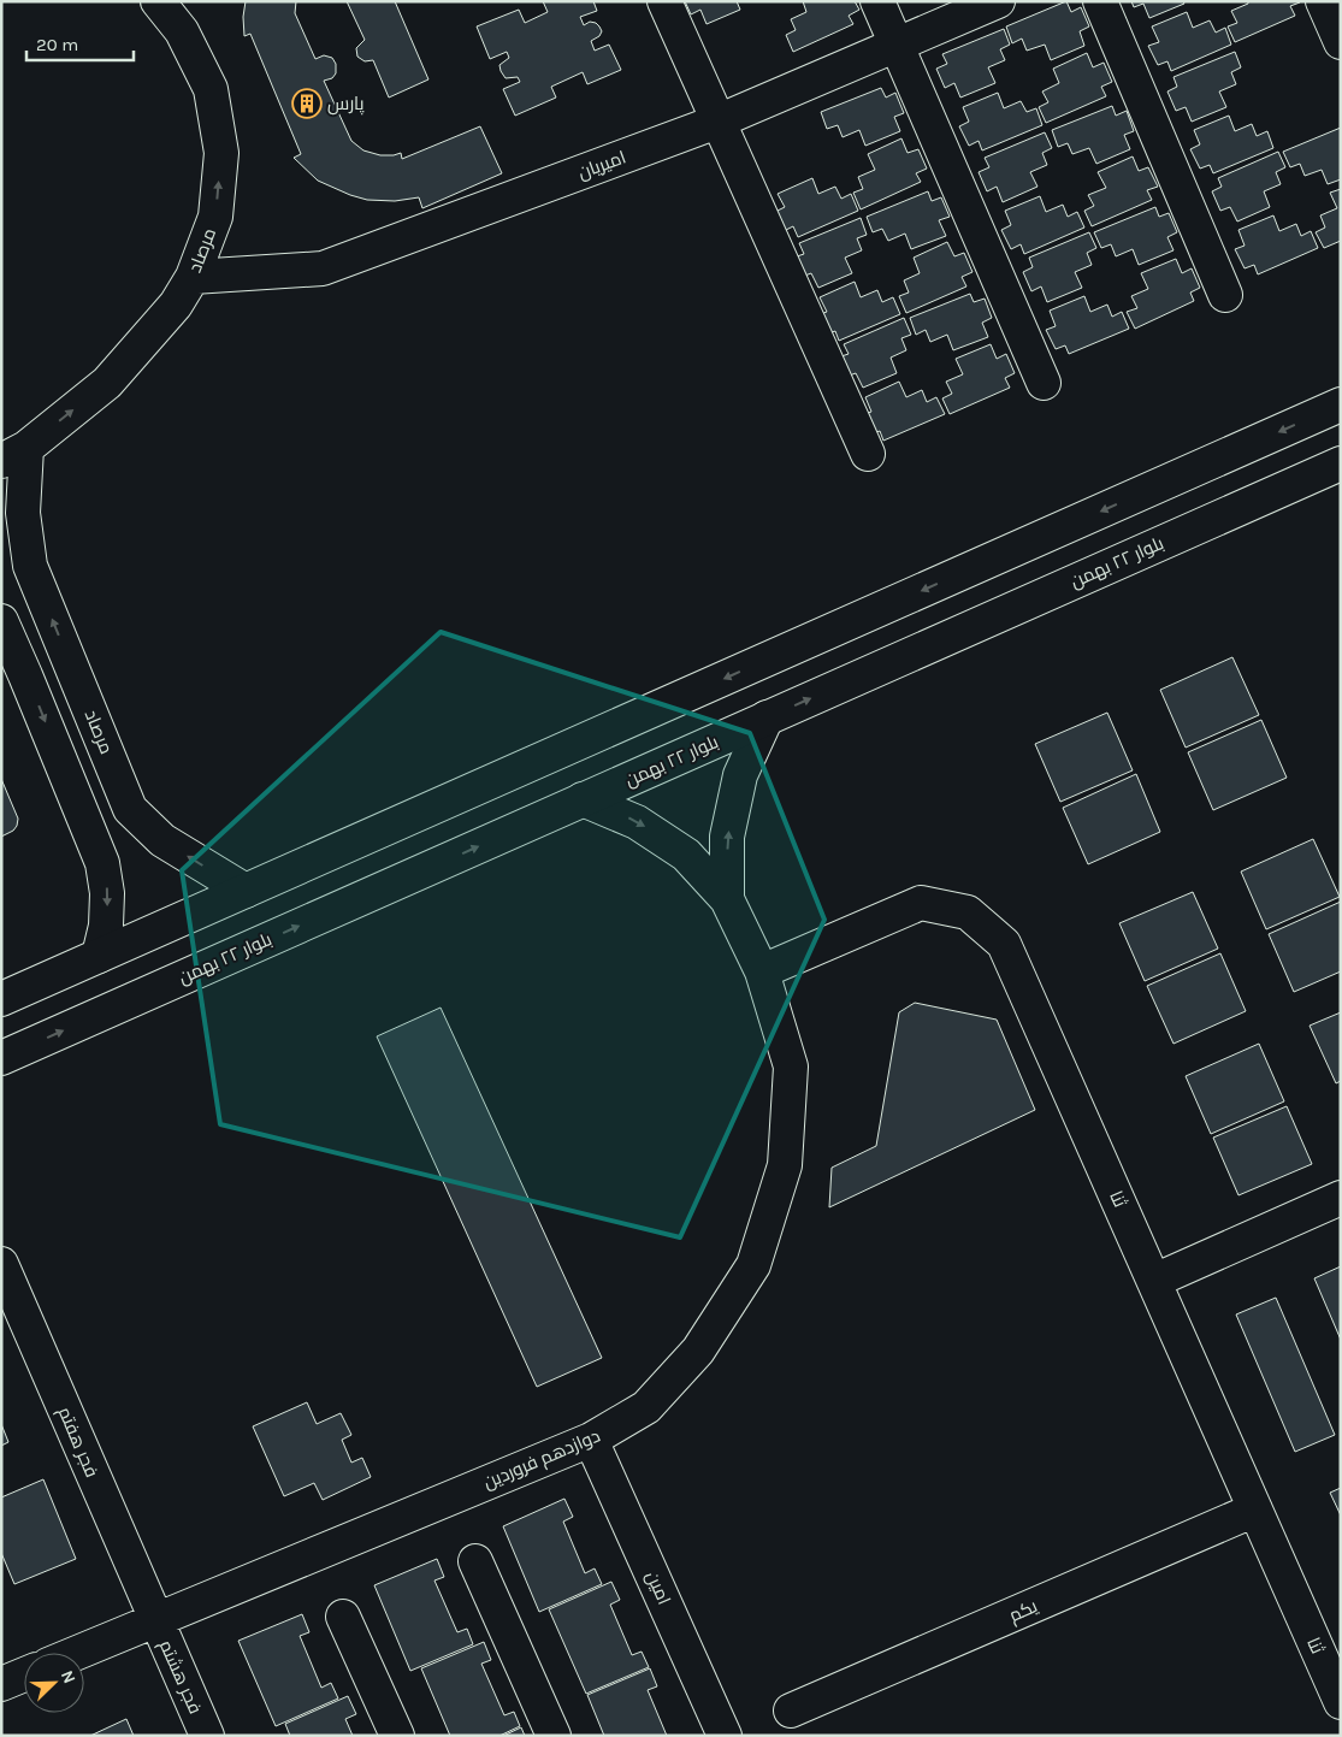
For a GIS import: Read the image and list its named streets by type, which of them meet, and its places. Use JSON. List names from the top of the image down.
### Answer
{
  "streets": {
    "street": [
      "امیریان",
      "مرصاد",
      "بلوار ۲۲ بهمن",
      "ثنا",
      "فجر هفتم",
      "دوازدهم فروردین",
      "امین",
      "یکم",
      "فجر هشتم"
    ]
  },
  "crossings": [
    ["امیریان", "مرصاد"],
    ["ثنا", "دوازدهم فروردین"],
    ["ثنا", "یکم"],
    ["فجر هفتم", "دوازدهم فروردین"],
    ["فجر هفتم", "فجر هشتم"],
    ["دوازدهم فروردین", "امین"],
    ["دوازدهم فروردین", "فجر هشتم"]
  ],
  "places": {
    "building": ["پارس"]
  },
  "scale_bar": "20 m",
  "north": "top right"
}
